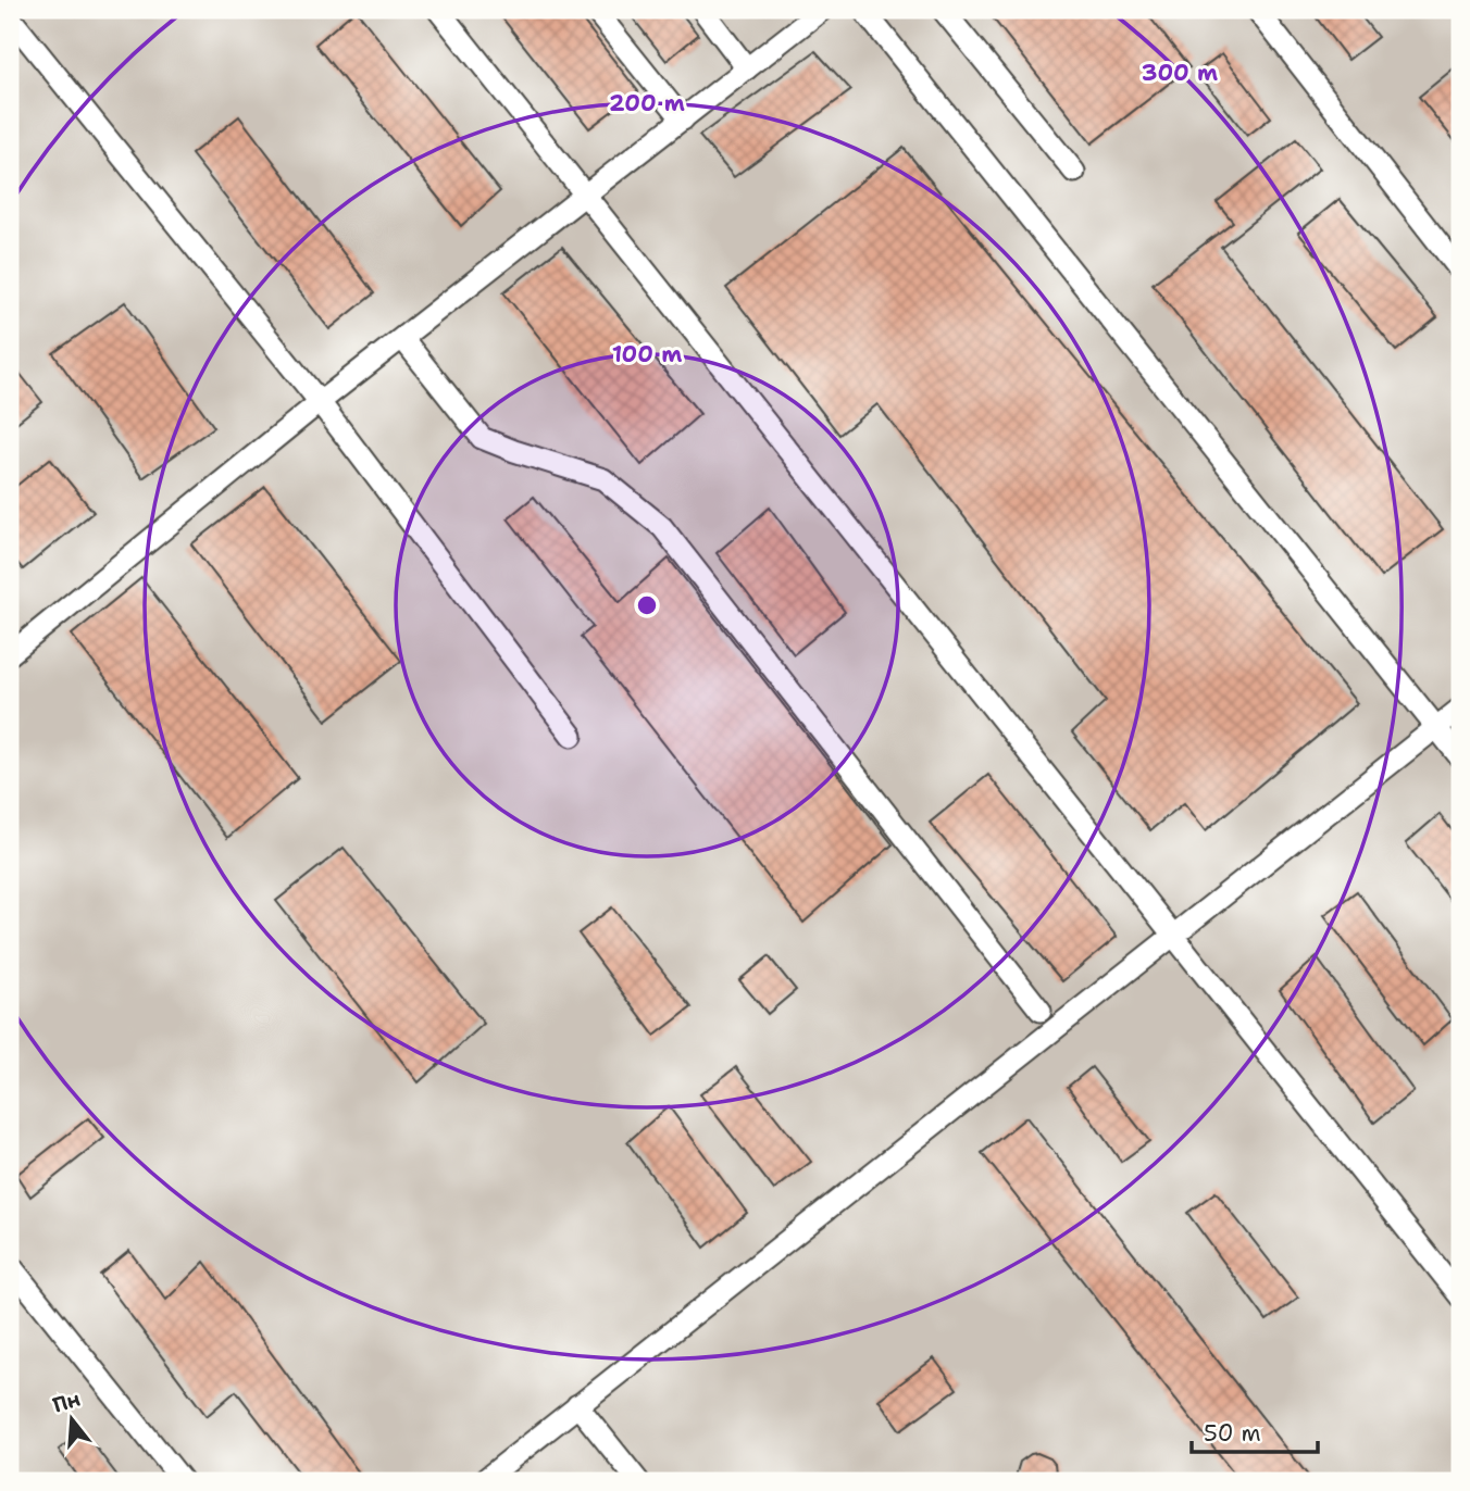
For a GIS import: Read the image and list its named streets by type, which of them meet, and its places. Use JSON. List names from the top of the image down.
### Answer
{
  "scale_bar": "50 m",
  "north": "top",
  "rings": ["300 m", "200 m", "100 m"]
}
